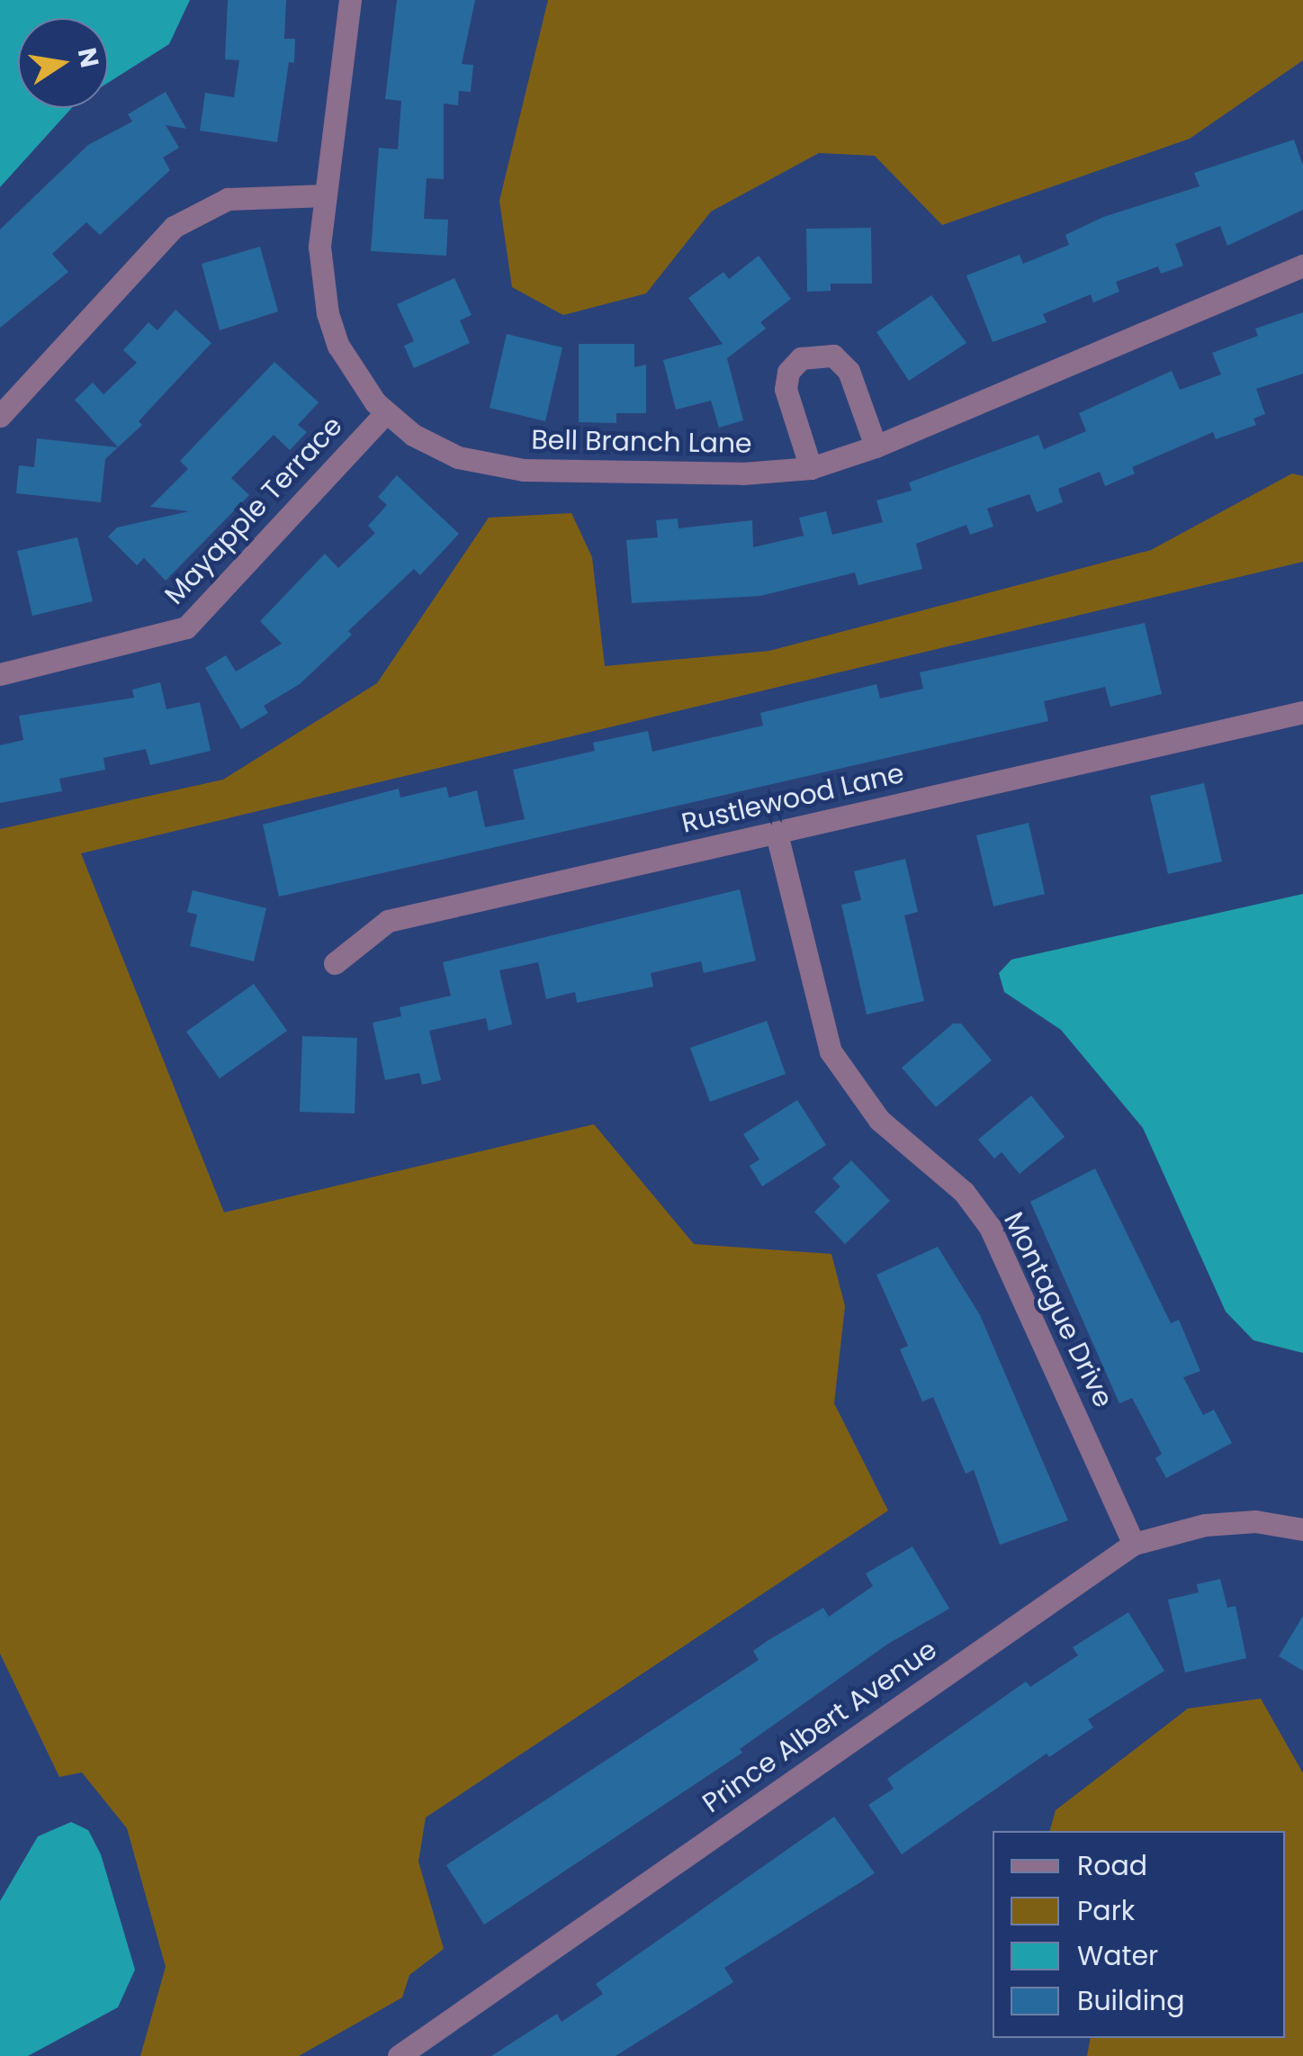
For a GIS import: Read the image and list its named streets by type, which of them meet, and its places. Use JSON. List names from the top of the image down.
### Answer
{
  "streets": {
    "street": [
      "Bell Branch Lane",
      "Mayapple Terrace",
      "Rustlewood Lane",
      "Montague Drive",
      "Prince Albert Avenue"
    ]
  },
  "crossings": [
    ["Bell Branch Lane", "Mayapple Terrace"],
    ["Rustlewood Lane", "Montague Drive"],
    ["Montague Drive", "Prince Albert Avenue"]
  ],
  "legend": [
    "Road",
    "Park",
    "Water",
    "Building"
  ],
  "north": "right"
}
